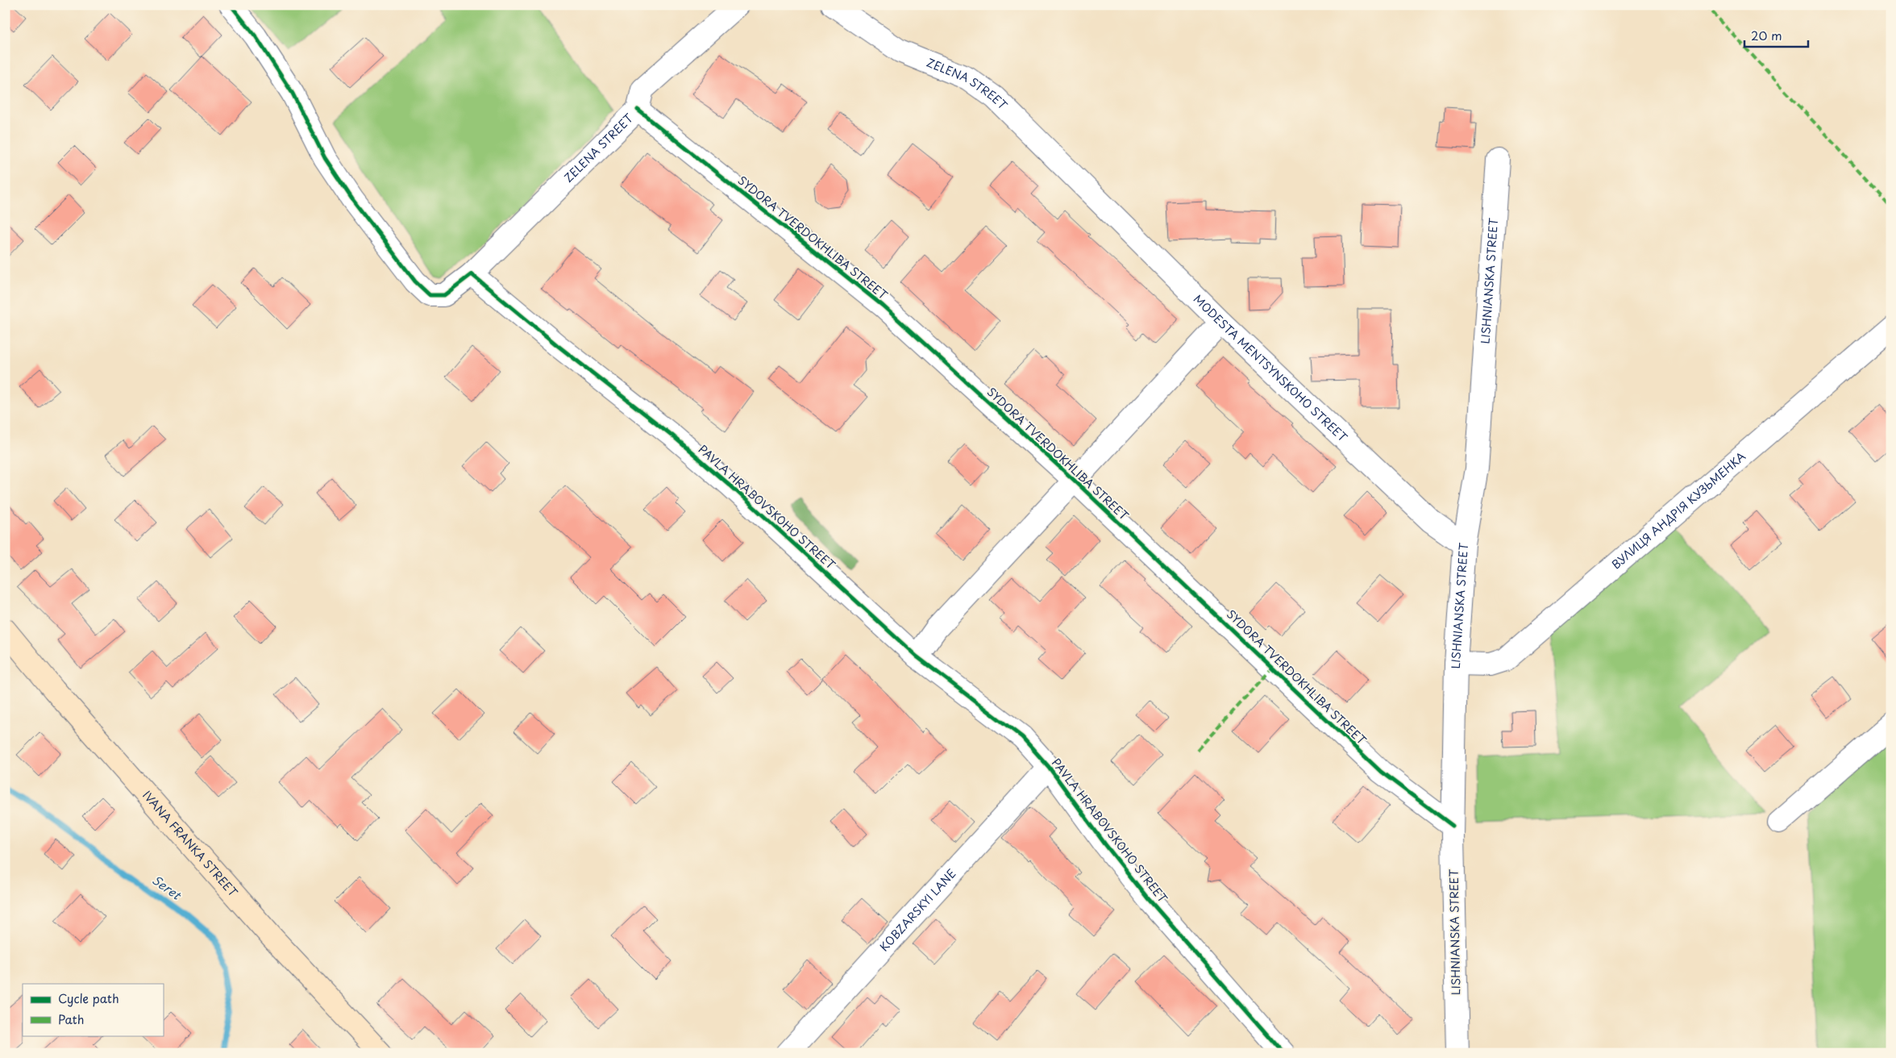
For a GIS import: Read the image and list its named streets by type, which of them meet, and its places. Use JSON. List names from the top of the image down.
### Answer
{
  "streets": {
    "main road": ["IVANA FRANKA STREET"],
    "street": [
      "ZELENA STREET",
      "SYDORA TVERDOKHLIBA STREET",
      "LISHNIANSKA STREET",
      "MODESTA MENTSYNSKOHO STREET",
      "PAVLA HRABOVSKOHO STREET",
      "ВУЛИЦЯ АНДРІЯ КУЗЬМЕНКА",
      "KOBZARSKYI LANE"
    ]
  },
  "crossings": [
    ["ZELENA STREET", "SYDORA TVERDOKHLIBA STREET"],
    ["ZELENA STREET", "MODESTA MENTSYNSKOHO STREET"],
    ["ZELENA STREET", "PAVLA HRABOVSKOHO STREET"],
    ["SYDORA TVERDOKHLIBA STREET", "LISHNIANSKA STREET"],
    ["LISHNIANSKA STREET", "MODESTA MENTSYNSKOHO STREET"],
    ["LISHNIANSKA STREET", "ВУЛИЦЯ АНДРІЯ КУЗЬМЕНКА"],
    ["PAVLA HRABOVSKOHO STREET", "KOBZARSKYI LANE"]
  ],
  "water": ["Seret"],
  "legend": ["Cycle path", "Path"],
  "scale_bar": "20 m"
}
